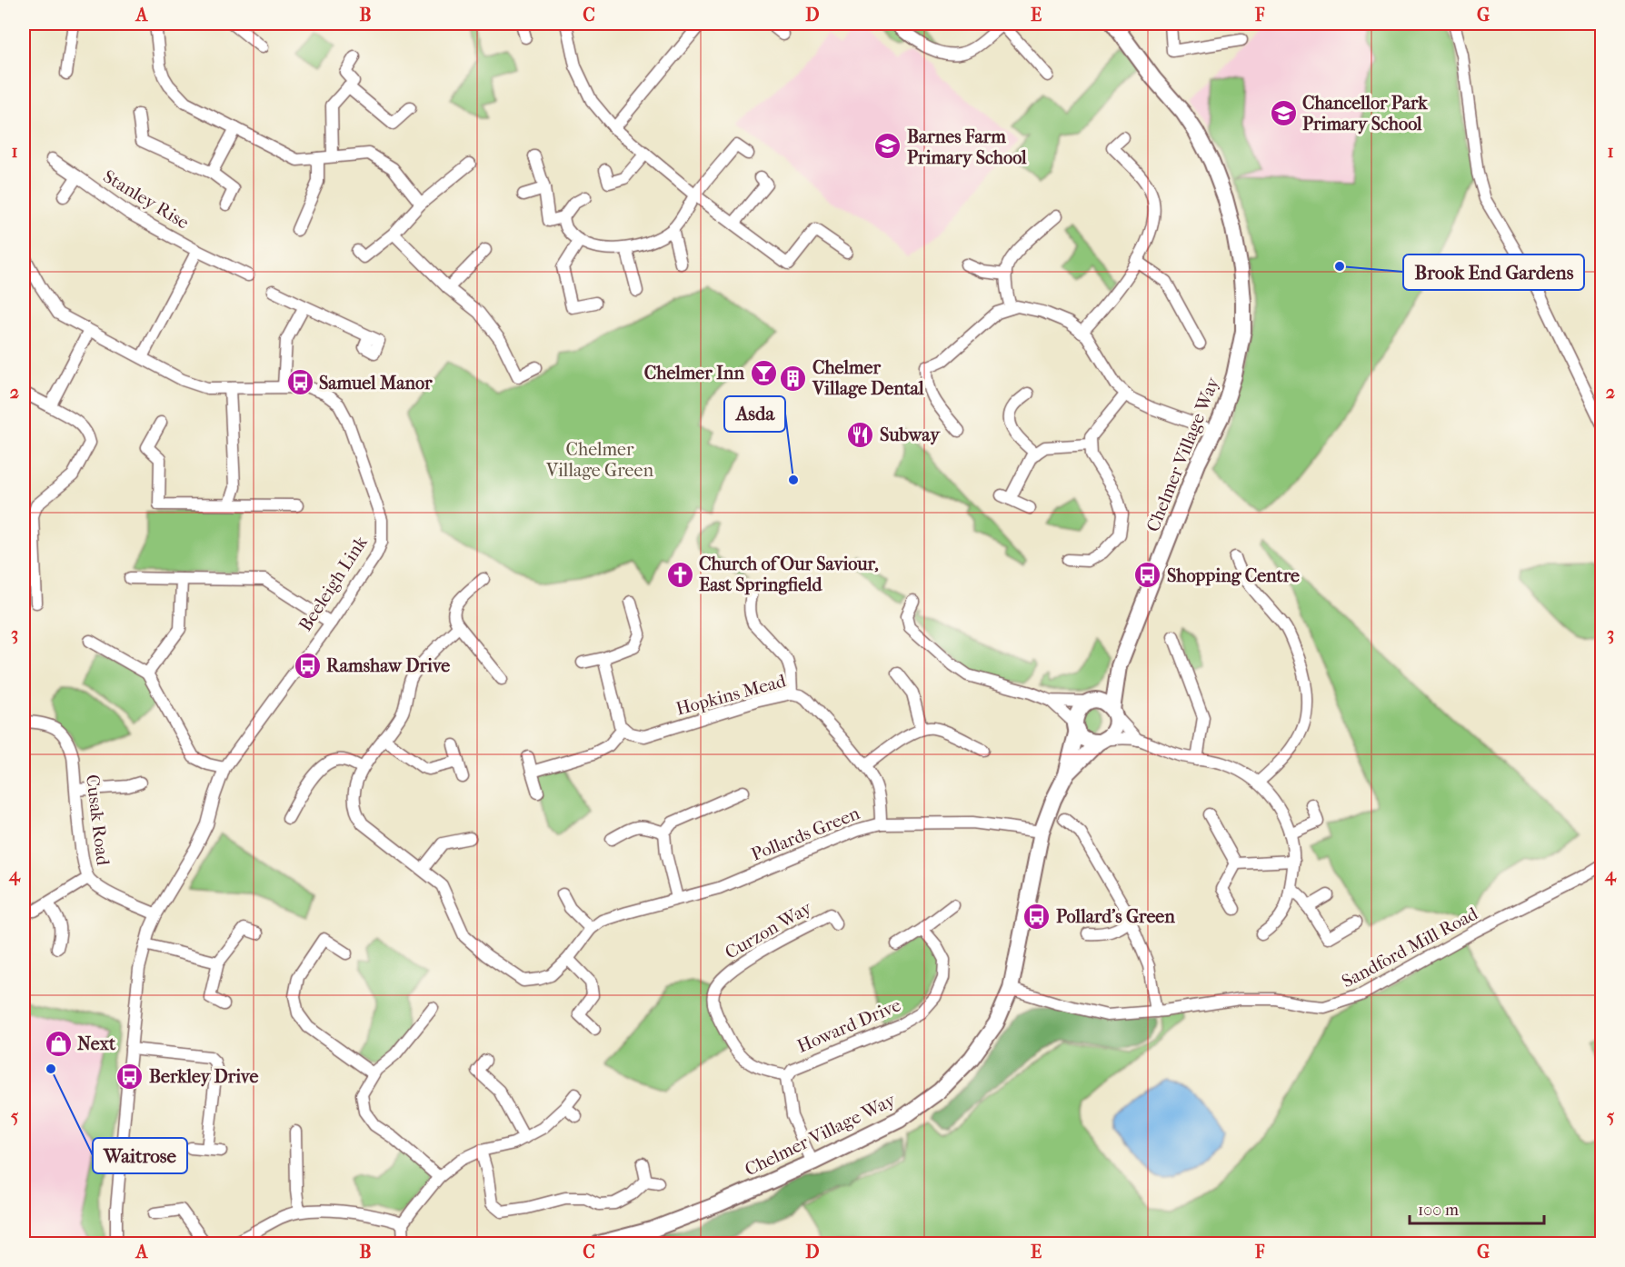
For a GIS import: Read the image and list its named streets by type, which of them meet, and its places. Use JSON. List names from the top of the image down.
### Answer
{
  "streets": {
    "street": [
      "Stanley Rise",
      "Chelmer Village Way",
      "Beeleigh Link",
      "Hopkins Mead",
      "Cusak Road",
      "Pollards Green",
      "Curzon Way",
      "Sandford Mill Road",
      "Howard Drive"
    ]
  },
  "crossings": [
    ["Stanley Rise", "Beeleigh Link"],
    ["Chelmer Village Way", "Pollards Green"],
    ["Chelmer Village Way", "Sandford Mill Road"],
    ["Chelmer Village Way", "Howard Drive"],
    ["Beeleigh Link", "Cusak Road"],
    ["Hopkins Mead", "Pollards Green"],
    ["Curzon Way", "Howard Drive"]
  ],
  "parks": ["Chelmer Village Green"],
  "places": {
    "school or university": ["Chancellor Park Primary School", "Barnes Farm Primary School"],
    "other": ["Brook End Gardens", "Asda", "Waitrose"],
    "bar": ["Chelmer Inn"],
    "building": ["Chelmer Village Dental"],
    "bus stop": [
      "Samuel Manor",
      "Shopping Centre",
      "Ramshaw Drive",
      "Pollard's Green",
      "Berkley Drive"
    ],
    "restaurant": ["Subway"],
    "church": ["Church of Our Saviour, East Springfield"],
    "shop": ["Next"]
  },
  "scale_bar": "100 m",
  "grid": {
    "columns": [
      "A",
      "B",
      "C",
      "D",
      "E",
      "F",
      "G"
    ],
    "rows": [
      "1",
      "2",
      "3",
      "4",
      "5"
    ]
  }
}
